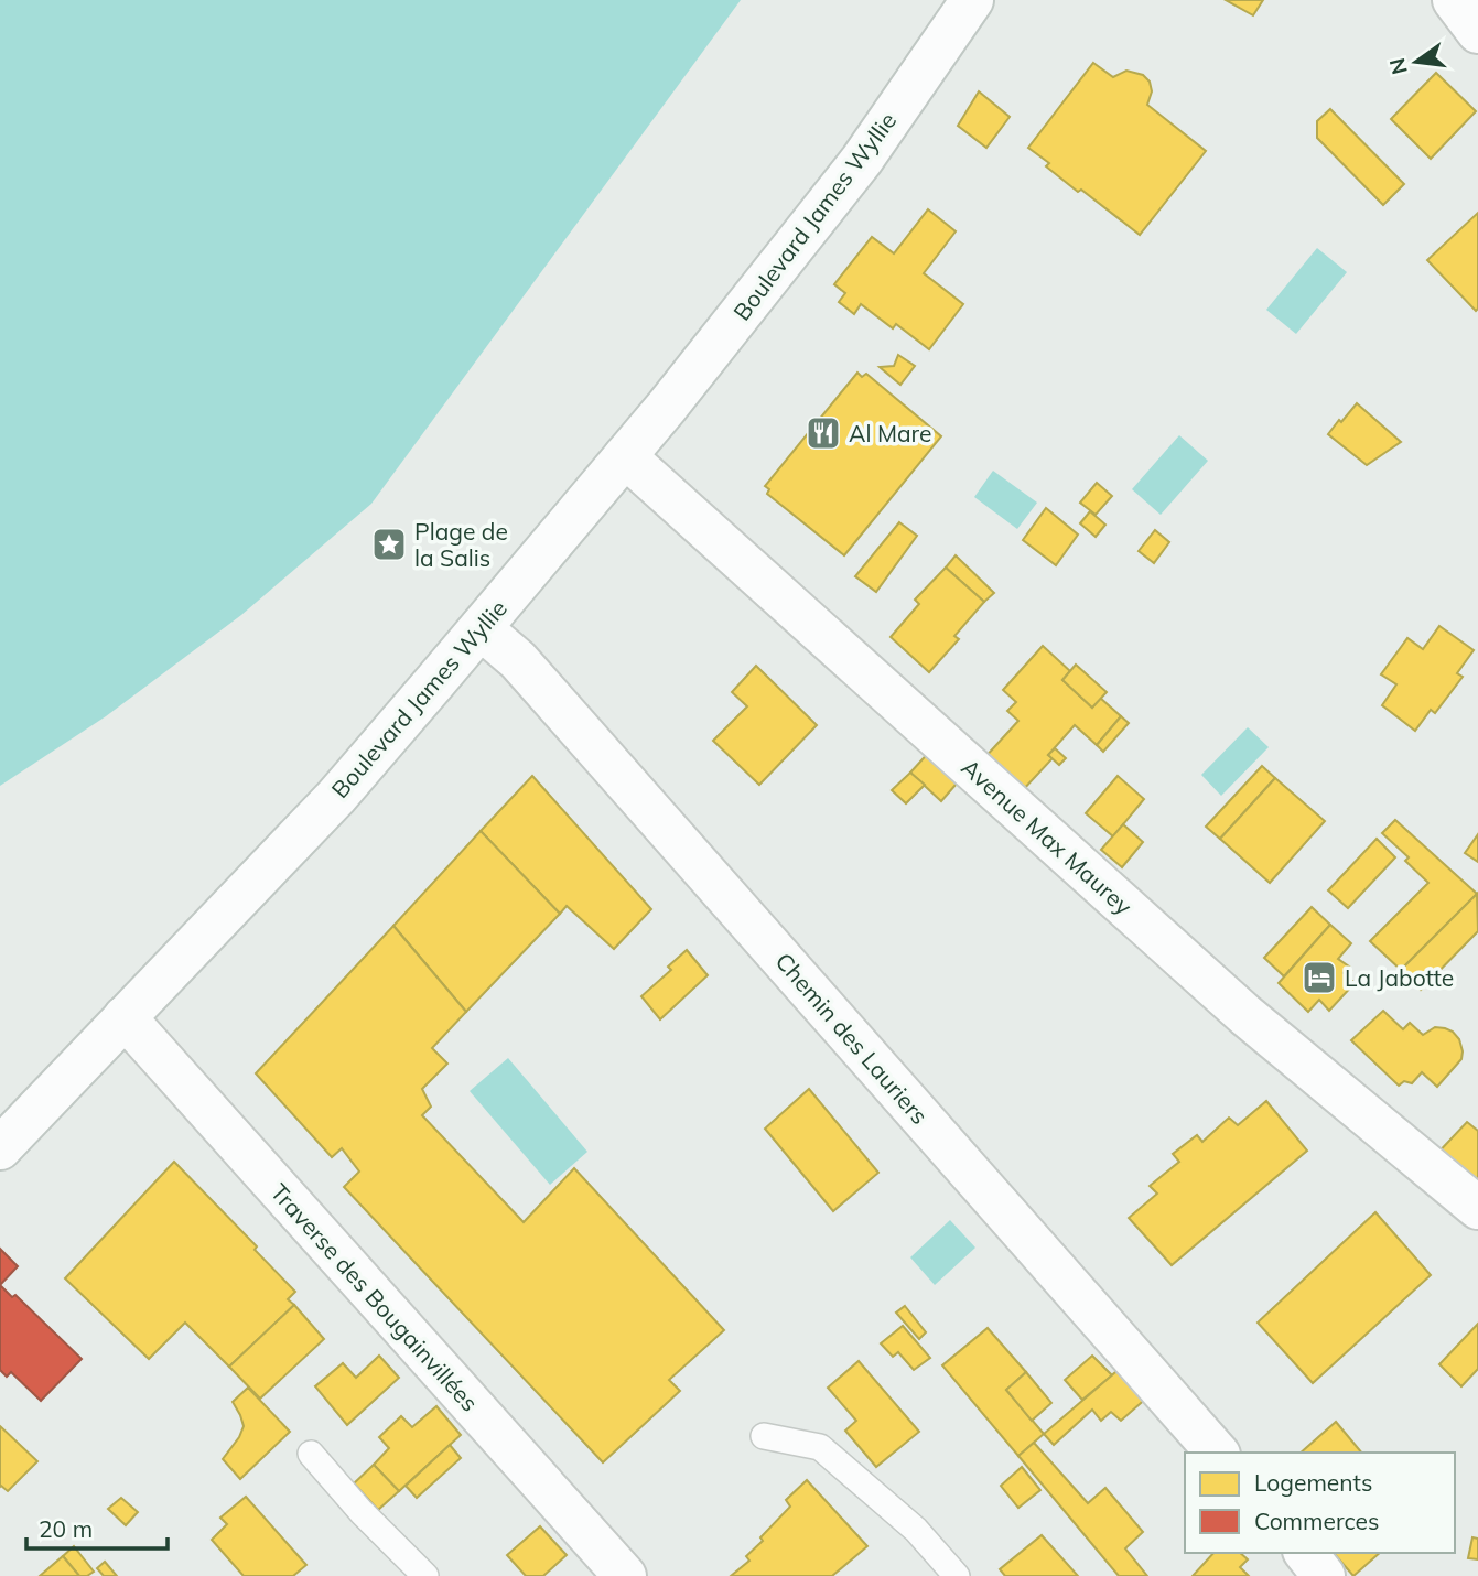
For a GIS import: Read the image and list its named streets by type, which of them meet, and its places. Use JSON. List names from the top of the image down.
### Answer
{
  "streets": {
    "street": [
      "Boulevard James Wyllie",
      "Avenue Max Maurey",
      "Chemin des Lauriers",
      "Traverse des Bougainvillées"
    ]
  },
  "crossings": [
    ["Boulevard James Wyllie", "Avenue Max Maurey"],
    ["Boulevard James Wyllie", "Chemin des Lauriers"],
    ["Boulevard James Wyllie", "Traverse des Bougainvillées"]
  ],
  "places": {
    "restaurant": ["Al Mare"],
    "place": ["Plage de la Salis"],
    "hotel": ["La Jabotte"]
  },
  "legend": ["Logements", "Commerces"],
  "scale_bar": "20 m",
  "north": "left"
}
